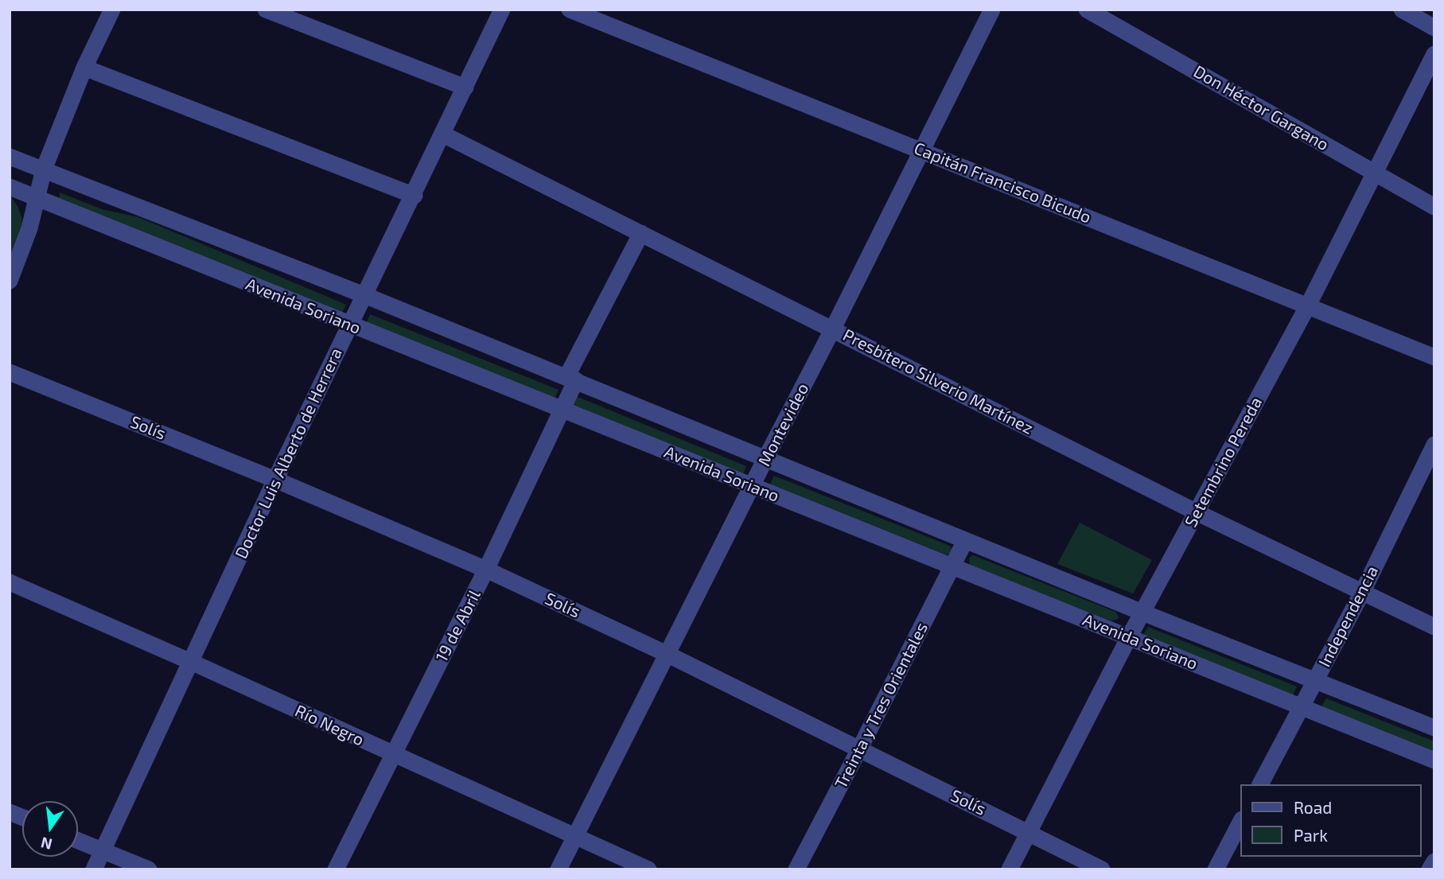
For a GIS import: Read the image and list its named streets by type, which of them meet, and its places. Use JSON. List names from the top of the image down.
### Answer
{
  "streets": {
    "street": [
      "Don Héctor Gargano",
      "Capitán Francisco Bicudo",
      "Avenida Soriano",
      "Presbítero Silverio Martínez",
      "Montevideo",
      "Solís",
      "Doctor Luis Alberto de Herrera",
      "Setembrino Pereda",
      "Independencia",
      "19 de Abril",
      "Treinta y Tres Orientales",
      "Río Negro"
    ]
  },
  "crossings": [
    ["Don Héctor Gargano", "Setembrino Pereda"],
    ["Capitán Francisco Bicudo", "Montevideo"],
    ["Capitán Francisco Bicudo", "Setembrino Pereda"],
    ["Avenida Soriano", "Montevideo"],
    ["Avenida Soriano", "Doctor Luis Alberto de Herrera"],
    ["Avenida Soriano", "Setembrino Pereda"],
    ["Avenida Soriano", "Independencia"],
    ["Avenida Soriano", "19 de Abril"],
    ["Avenida Soriano", "Treinta y Tres Orientales"],
    ["Presbítero Silverio Martínez", "Montevideo"],
    ["Presbítero Silverio Martínez", "Doctor Luis Alberto de Herrera"],
    ["Presbítero Silverio Martínez", "Setembrino Pereda"],
    ["Presbítero Silverio Martínez", "Independencia"],
    ["Presbítero Silverio Martínez", "19 de Abril"],
    ["Montevideo", "Solís"],
    ["Montevideo", "Río Negro"],
    ["Solís", "Doctor Luis Alberto de Herrera"],
    ["Solís", "Setembrino Pereda"],
    ["Solís", "19 de Abril"],
    ["Solís", "Treinta y Tres Orientales"],
    ["Doctor Luis Alberto de Herrera", "Río Negro"],
    ["19 de Abril", "Río Negro"]
  ],
  "legend": ["Road", "Park"],
  "north": "bottom"
}
